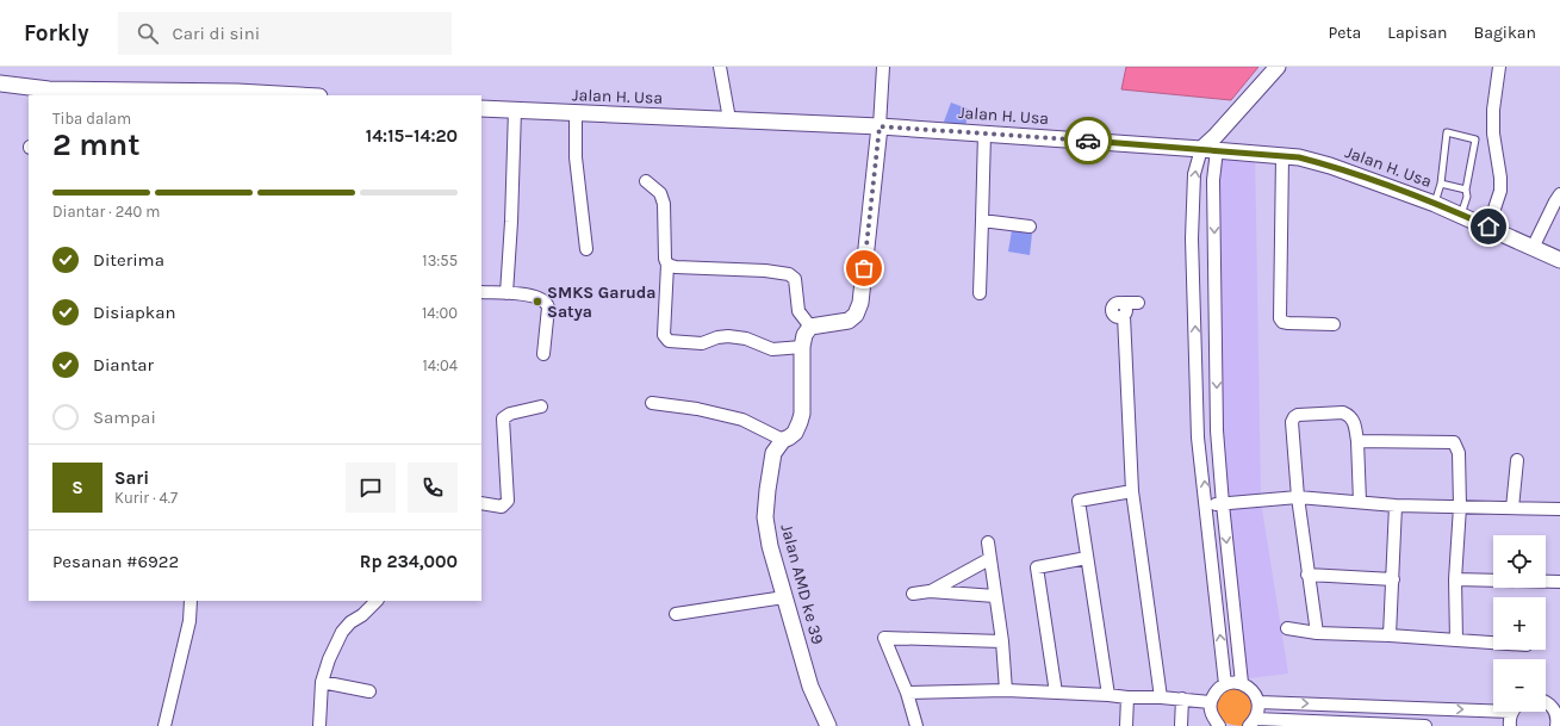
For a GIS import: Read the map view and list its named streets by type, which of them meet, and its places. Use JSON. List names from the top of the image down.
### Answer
{
  "streets": {
    "street": ["Jalan H. Usa", "Jalan AMD ke 39"]
  },
  "places": ["SMKS Garuda Satya"],
  "page": {
    "header": "Forkly",
    "search": "Cari di sini",
    "nav": ["Peta", "Lapisan", "Bagikan"],
    "heading": ["2 mnt", "Tiba dalam", "14:15–14:20"],
    "panel": [
      "Sari",
      "Kurir · 4.7",
      "Pesanan #6922",
      "Rp 234,000"
    ],
    "bar": "Diantar · 240 m",
    "list": [
      ["Diterima", "13:55"],
      ["Disiapkan", "14:00"],
      ["Diantar", "14:04"],
      "Sampai"
    ],
    "round": "S",
    "map_buttons": ["+", "−"]
  }
}
